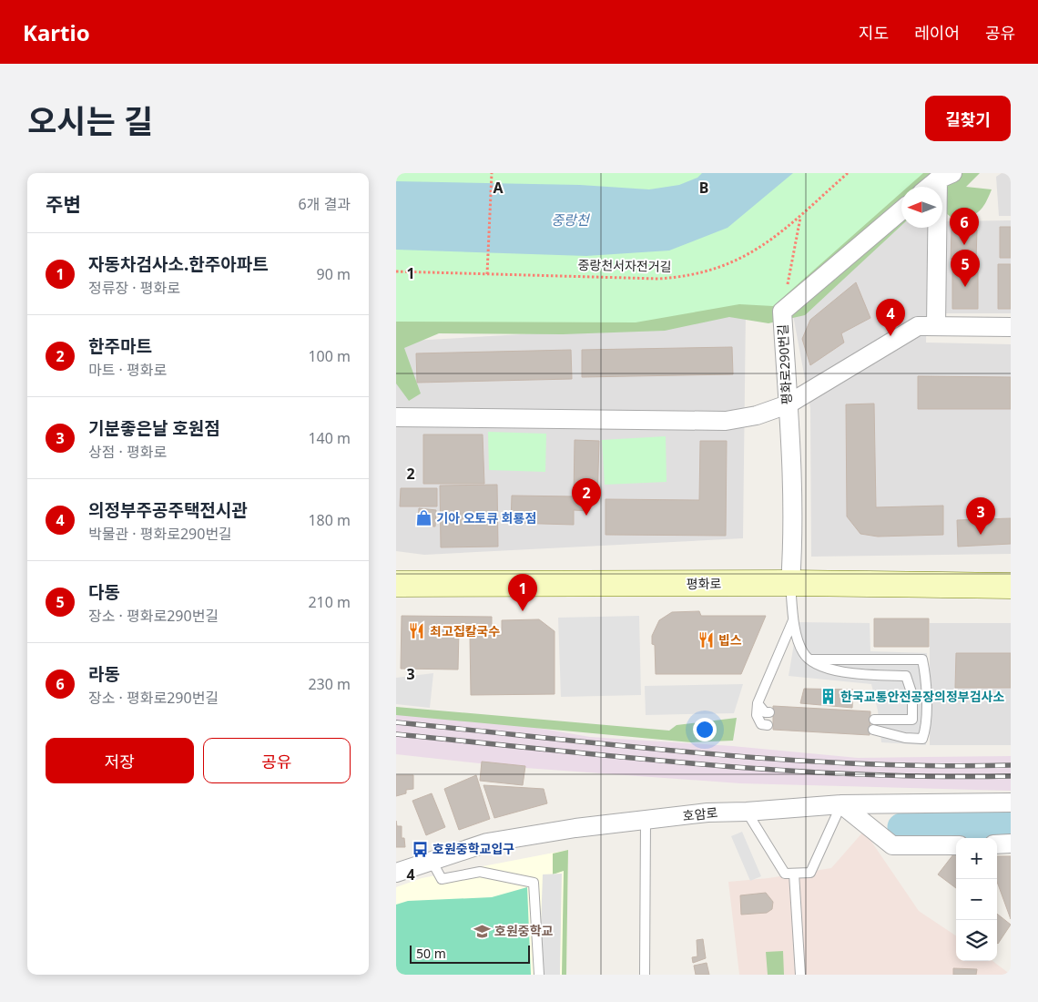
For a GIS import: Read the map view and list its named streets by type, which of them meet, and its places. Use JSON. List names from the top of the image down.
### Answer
{
  "streets": {
    "main road": ["평화로"],
    "street": ["평화로290번길", "호암로"],
    "path": ["중랑천서자전거길"]
  },
  "crossings": [
    ["평화로290번길", "평화로"]
  ],
  "water": ["중랑천"],
  "places": {
    "shop": ["기아 오토큐 회룡점"],
    "restaurant": ["최고집칼국수", "빕스"],
    "building": ["한국교통안전공장의정부검사소"],
    "bus stop": ["호원중학교입구"],
    "school or university": ["호원중학교"]
  },
  "scale_bar": "50 m",
  "north": "left",
  "page": {
    "header": "Kartio",
    "nav": ["지도", "레이어", "공유"],
    "title": "오시는 길",
    "buttons": [
      "길찾기",
      ["저장", "공유"]
    ],
    "heading": ["주변", "6개 결과"],
    "pins": [
      "6",
      "5",
      "4",
      "2",
      "3",
      "1"
    ],
    "list": [
      {
        "mark": "1",
        "name": "자동차검사소.한주아파트",
        "note": "정류장 · 평화로",
        "value": "90 m"
      },
      {
        "mark": "2",
        "name": "한주마트",
        "note": "마트 · 평화로",
        "value": "100 m"
      },
      {
        "mark": "3",
        "name": "기분좋은날 호원점",
        "note": "상점 · 평화로",
        "value": "140 m"
      },
      {
        "mark": "4",
        "name": "의정부주공주택전시관",
        "note": "박물관 · 평화로290번길",
        "value": "180 m"
      },
      {
        "mark": "5",
        "name": "다동",
        "note": "장소 · 평화로290번길",
        "value": "210 m"
      },
      {
        "mark": "6",
        "name": "라동",
        "note": "장소 · 평화로290번길",
        "value": "230 m"
      }
    ],
    "map_buttons": ["+", "−"],
    "scale": "50 m"
  },
  "grid": {
    "columns": ["A", "B"],
    "rows": [
      "1",
      "2",
      "3",
      "4"
    ]
  }
}
